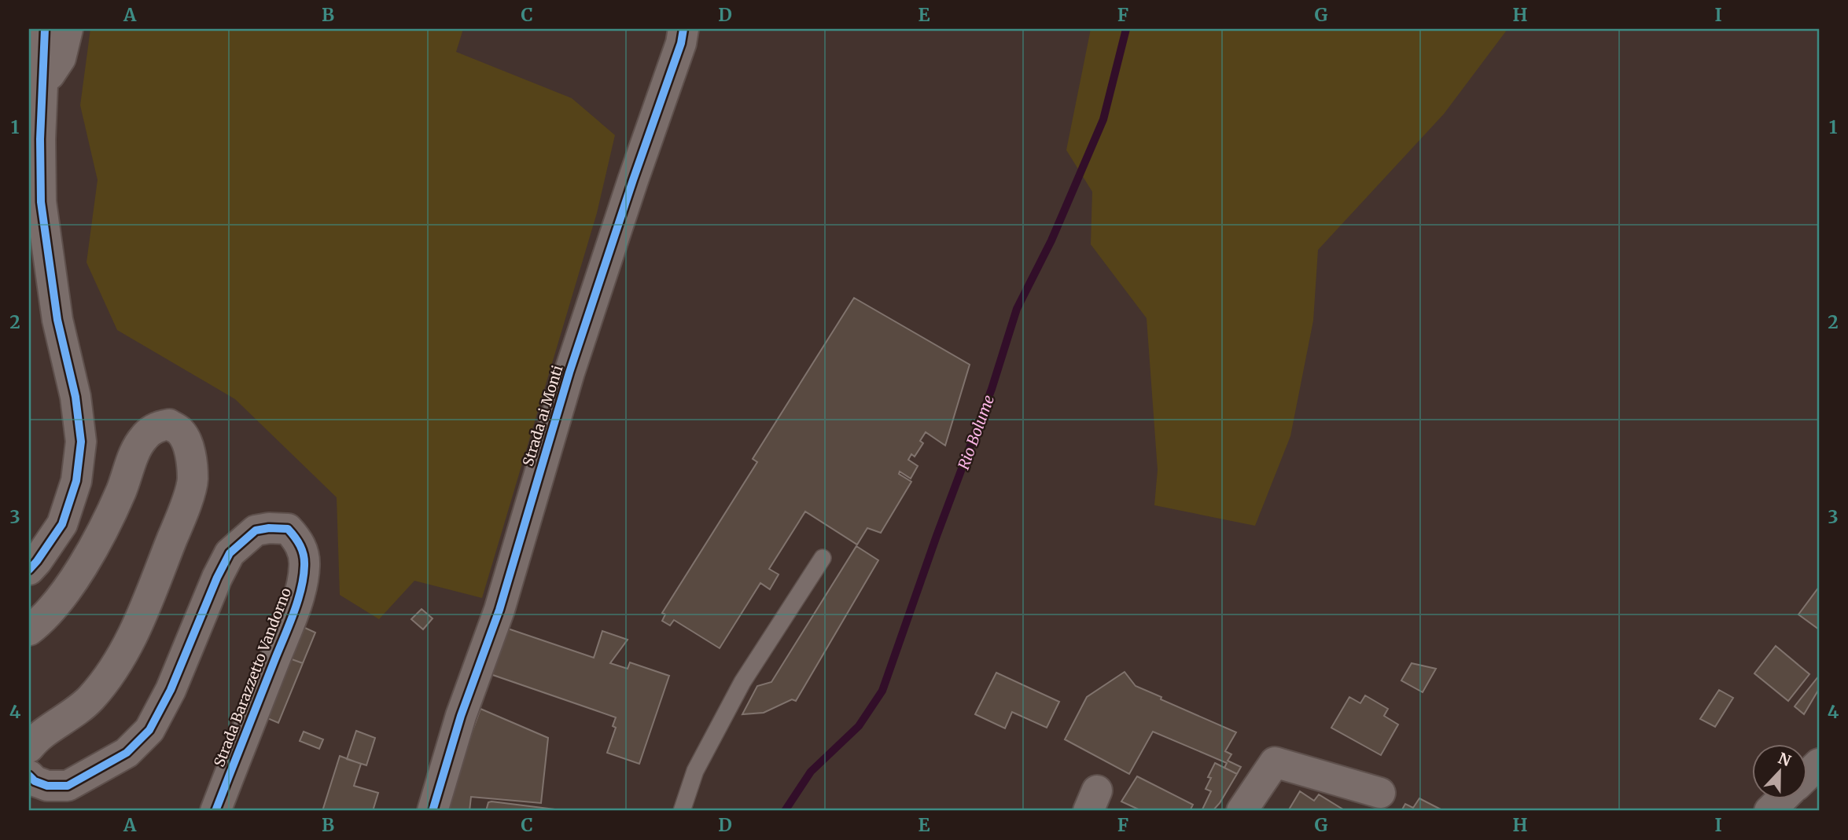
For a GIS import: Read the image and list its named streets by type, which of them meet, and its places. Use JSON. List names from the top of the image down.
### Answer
{
  "streets": {
    "street": ["Strada ai Monti", "Strada Barazzetto Vandorno"]
  },
  "water": ["Rio Bolume"],
  "north": "top",
  "grid": {
    "columns": [
      "A",
      "B",
      "C",
      "D",
      "E",
      "F",
      "G",
      "H",
      "I"
    ],
    "rows": [
      "1",
      "2",
      "3",
      "4"
    ]
  }
}
